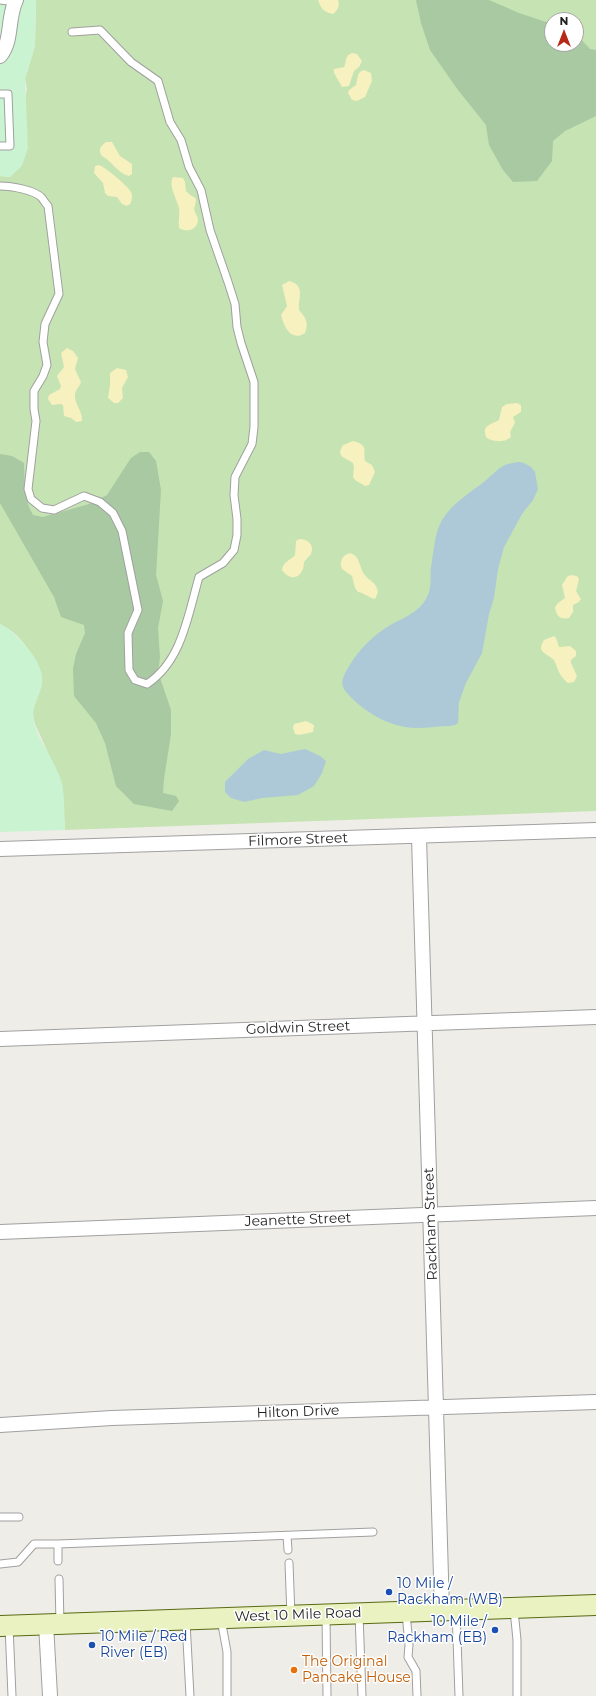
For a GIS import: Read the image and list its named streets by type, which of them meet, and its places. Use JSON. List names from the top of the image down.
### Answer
{
  "streets": {
    "main road": ["West 10 Mile Road"],
    "street": [
      "Filmore Street",
      "Goldwin Street",
      "Jeanette Street",
      "Rackham Street",
      "Hilton Drive"
    ]
  },
  "crossings": [
    ["Filmore Street", "Rackham Street"],
    ["Goldwin Street", "Rackham Street"],
    ["Jeanette Street", "Rackham Street"],
    ["Rackham Street", "Hilton Drive"],
    ["Rackham Street", "West 10 Mile Road"]
  ],
  "places": [
    "10 Mile / Rackham (WB)",
    "10 Mile / Rackham (EB)",
    "10 Mile / Red River (EB)",
    "The Original Pancake House"
  ],
  "north": "top"
}
